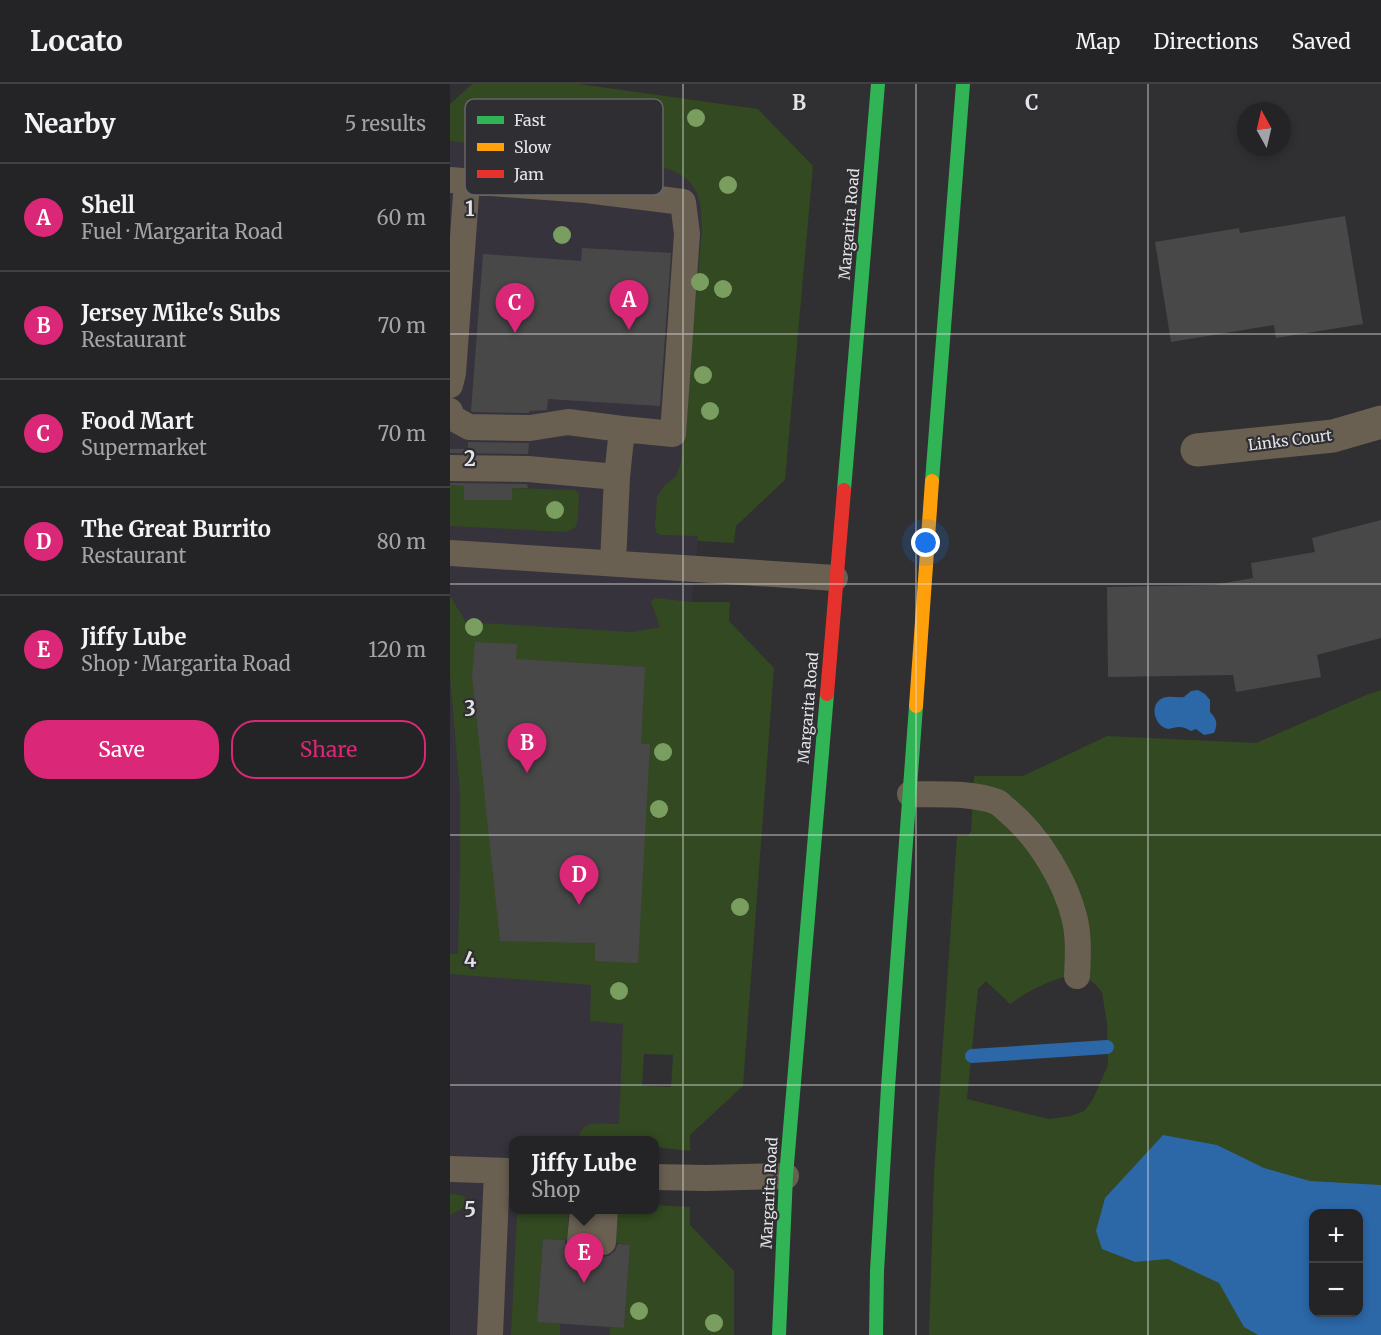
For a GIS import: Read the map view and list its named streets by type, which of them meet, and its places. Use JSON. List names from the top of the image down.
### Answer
{
  "streets": {
    "main road": ["Margarita Road"],
    "street": ["Links Court"]
  },
  "legend": ["Fast", "Slow", "Jam"],
  "north": "top",
  "page": {
    "header": "Locato",
    "nav": ["Map", "Directions", "Saved"],
    "heading": ["Nearby", "5 results"],
    "list": [
      {
        "mark": "A",
        "name": "Shell",
        "note": "Fuel · Margarita Road",
        "value": "60 m"
      },
      {
        "mark": "B",
        "name": "Jersey Mike's Subs",
        "note": "Restaurant",
        "value": "70 m"
      },
      {
        "mark": "C",
        "name": "Food Mart",
        "note": "Supermarket",
        "value": "70 m"
      },
      {
        "mark": "D",
        "name": "The Great Burrito",
        "note": "Restaurant",
        "value": "80 m"
      },
      {
        "mark": "E",
        "name": "Jiffy Lube",
        "note": "Shop · Margarita Road",
        "value": "120 m"
      }
    ],
    "pins": [
      "A",
      "C",
      "B",
      "D",
      "E"
    ],
    "buttons": ["Save", "Share"],
    "popup": ["Jiffy Lube", "Shop"],
    "map_buttons": ["+", "−"]
  },
  "grid": {
    "columns": ["B", "C"],
    "rows": [
      "1",
      "2",
      "3",
      "4",
      "5"
    ]
  }
}
